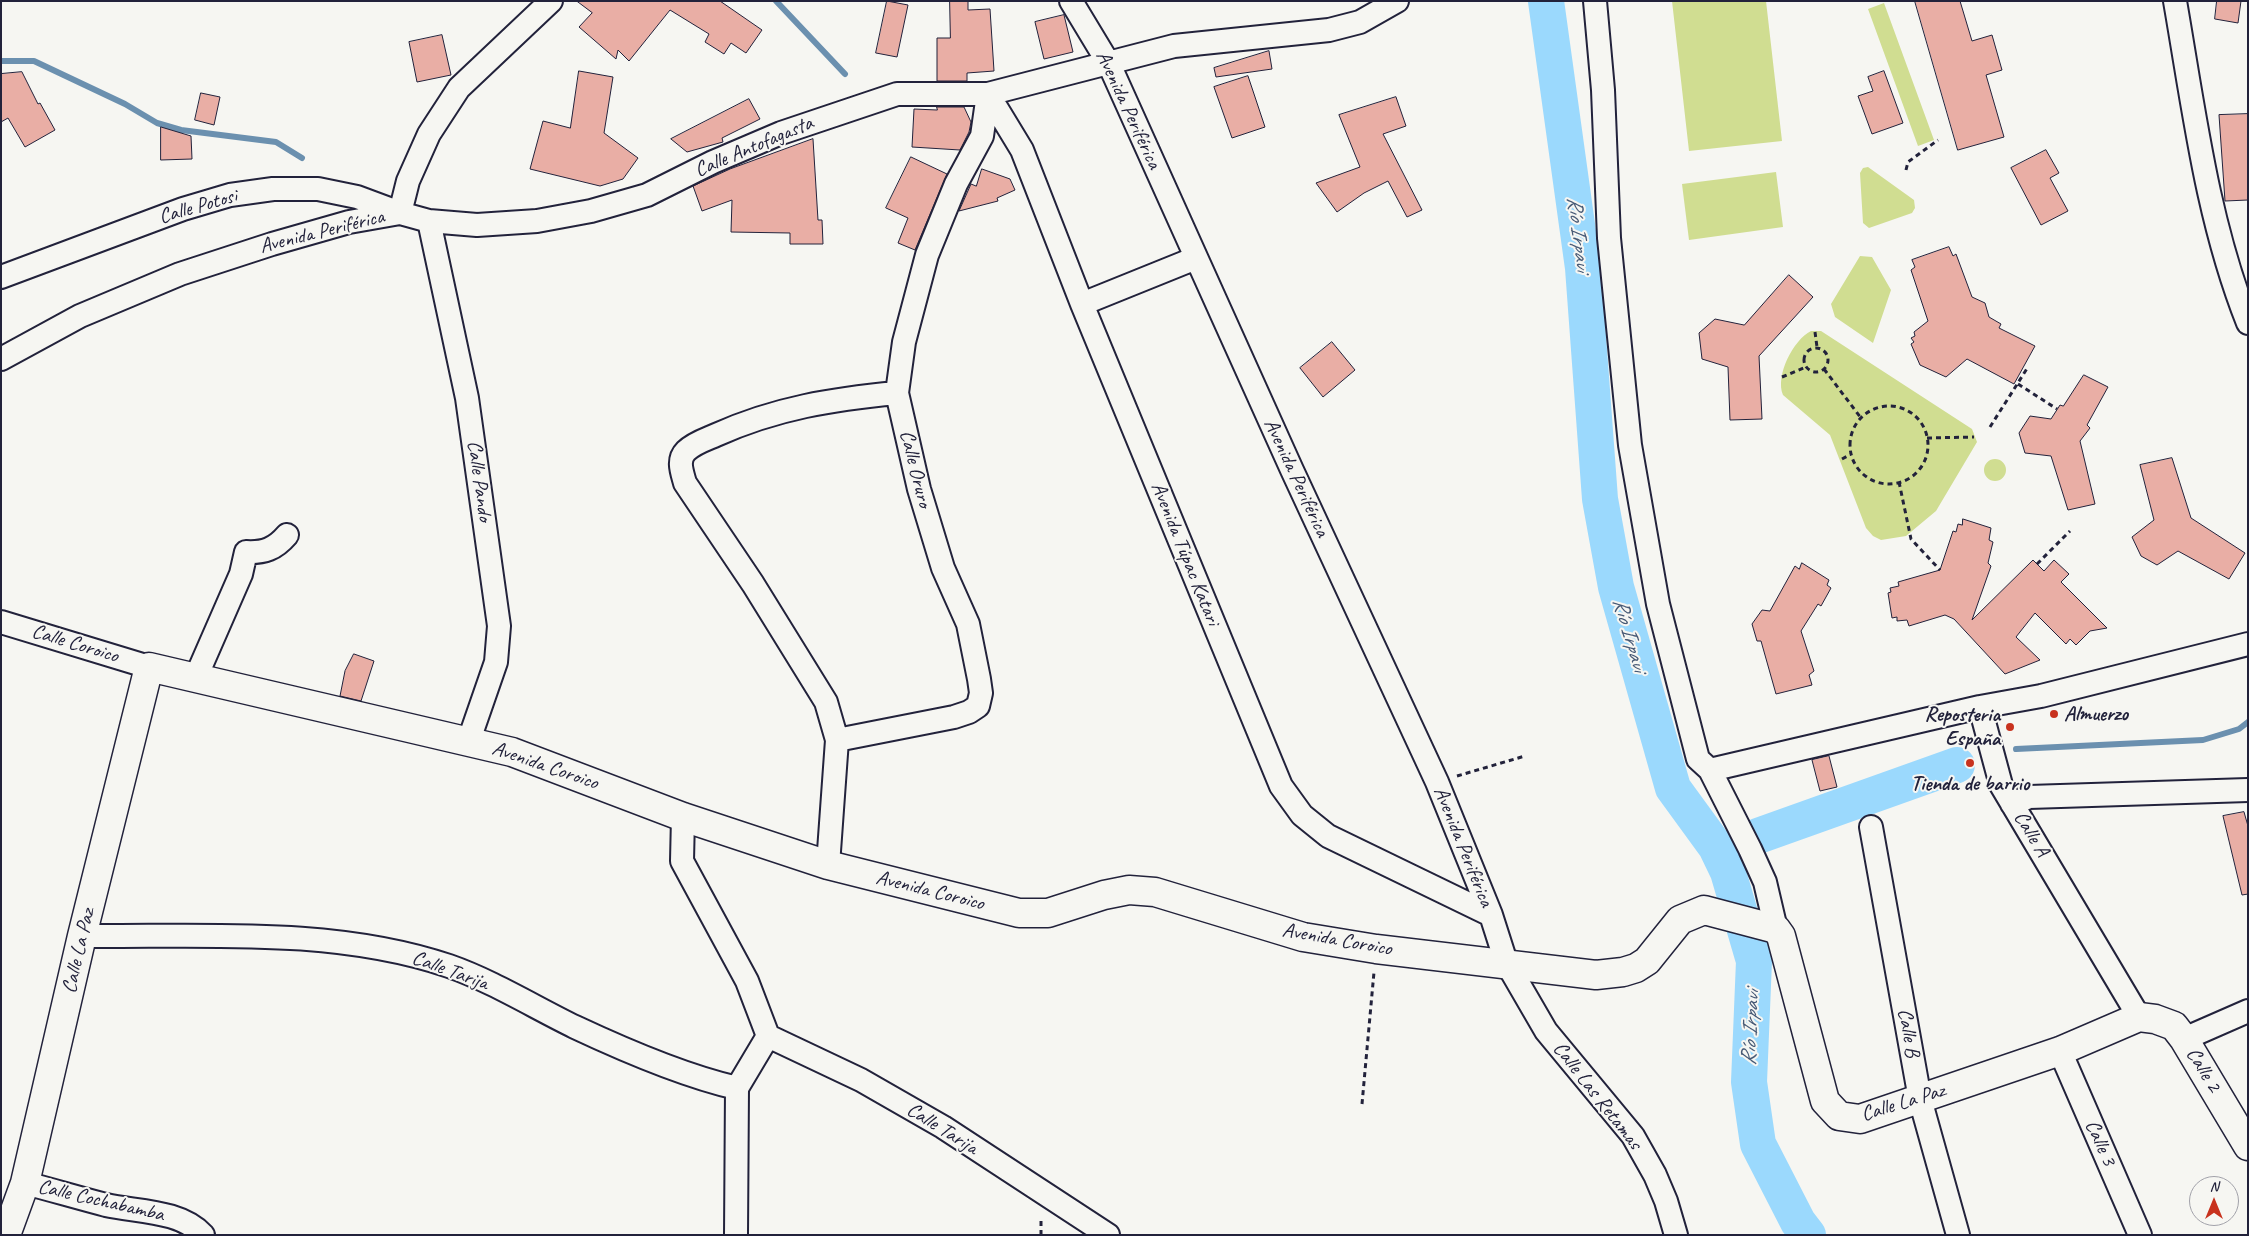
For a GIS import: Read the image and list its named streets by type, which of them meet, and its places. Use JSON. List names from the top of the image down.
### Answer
{
  "streets": {
    "main road": ["Avenida Coroico", "Calle La Paz", "Calle 2"],
    "street": [
      "Avenida Periférica",
      "Calle Antofagasta",
      "Calle Potosi",
      "Calle Oruro",
      "Calle Pando",
      "Avenida Túpac Katari",
      "Calle Coroico",
      "Calle A",
      "Calle Tarija",
      "Calle B",
      "Calle Las Retamas",
      "Calle 3",
      "Calle Cochabamba"
    ]
  },
  "crossings": [
    ["Avenida Periférica", "Calle Antofagasta"],
    ["Avenida Periférica", "Calle Potosi"],
    ["Avenida Periférica", "Avenida Túpac Katari"],
    ["Avenida Periférica", "Avenida Coroico"],
    ["Avenida Periférica", "Calle Las Retamas"],
    ["Calle Antofagasta", "Calle Potosi"],
    ["Calle Antofagasta", "Calle Oruro"],
    ["Calle Antofagasta", "Calle Pando"],
    ["Calle Antofagasta", "Avenida Túpac Katari"],
    ["Calle Oruro", "Avenida Túpac Katari"],
    ["Calle Pando", "Avenida Coroico"],
    ["Calle Coroico", "Avenida Coroico"],
    ["Calle Coroico", "Calle La Paz"],
    ["Avenida Coroico", "Calle La Paz"],
    ["Avenida Coroico", "Calle Las Retamas"],
    ["Calle A", "Calle La Paz"],
    ["Calle A", "Calle 2"],
    ["Calle La Paz", "Calle Tarija"],
    ["Calle La Paz", "Calle B"],
    ["Calle La Paz", "Calle 2"],
    ["Calle La Paz", "Calle 3"],
    ["Calle La Paz", "Calle Cochabamba"]
  ],
  "water": ["Río Irpavi"],
  "places": ["Almuerzo", "Reposteria España", "Tienda de barrio"],
  "north": "top"
}
